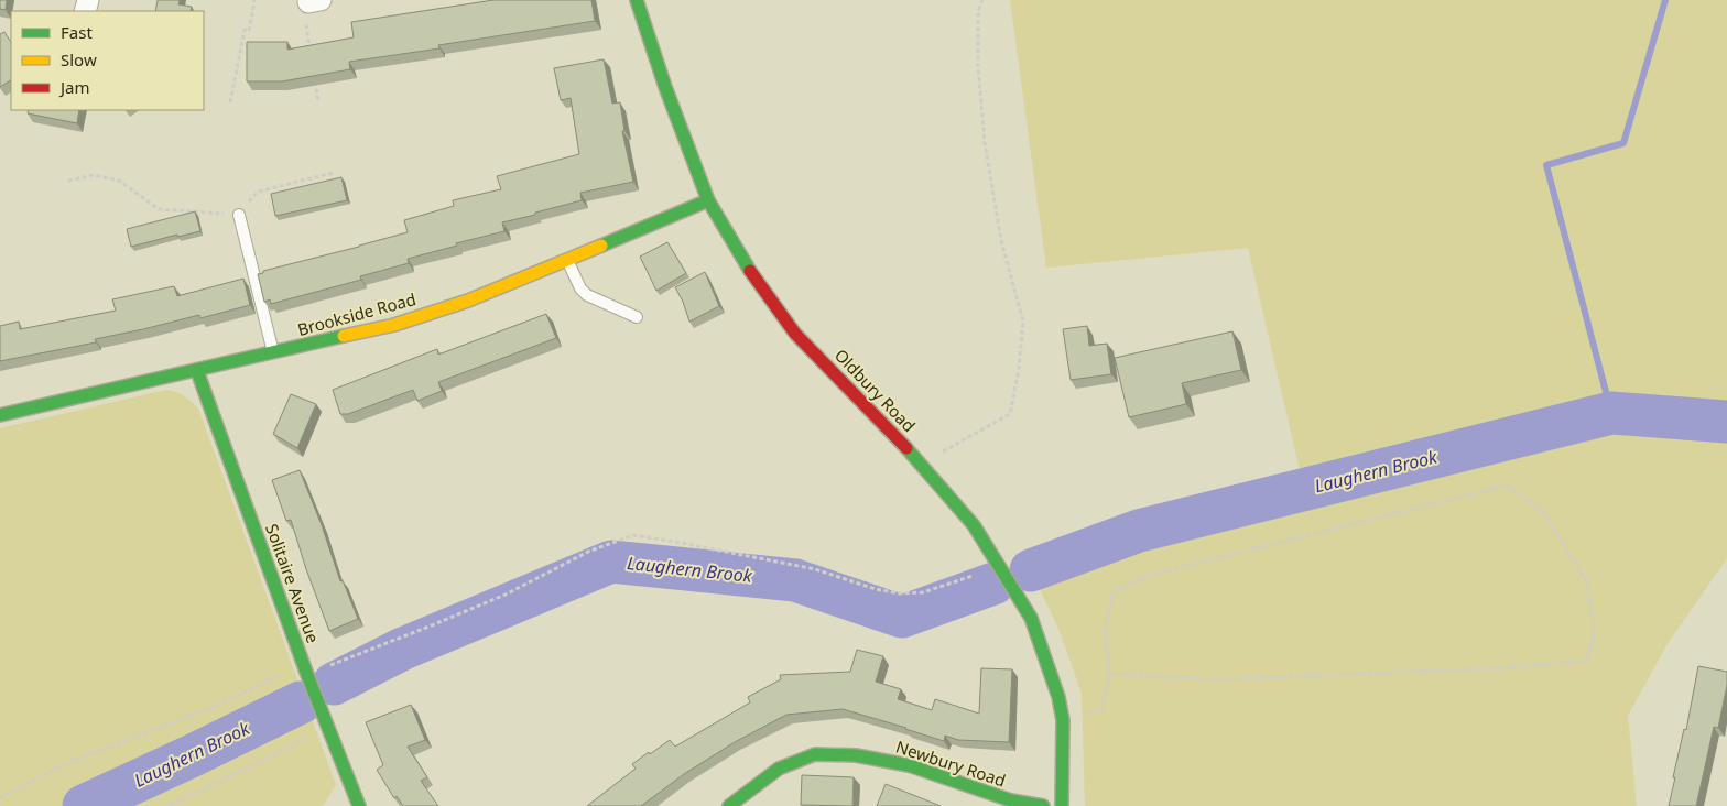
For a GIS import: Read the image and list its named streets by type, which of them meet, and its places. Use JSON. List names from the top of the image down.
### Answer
{
  "streets": {
    "street": [
      "Brookside Road",
      "Oldbury Road",
      "Solitaire Avenue",
      "Newbury Road"
    ]
  },
  "crossings": [
    ["Brookside Road", "Oldbury Road"],
    ["Brookside Road", "Solitaire Avenue"]
  ],
  "water": ["Laughern Brook"],
  "legend": ["Fast", "Slow", "Jam"]
}
